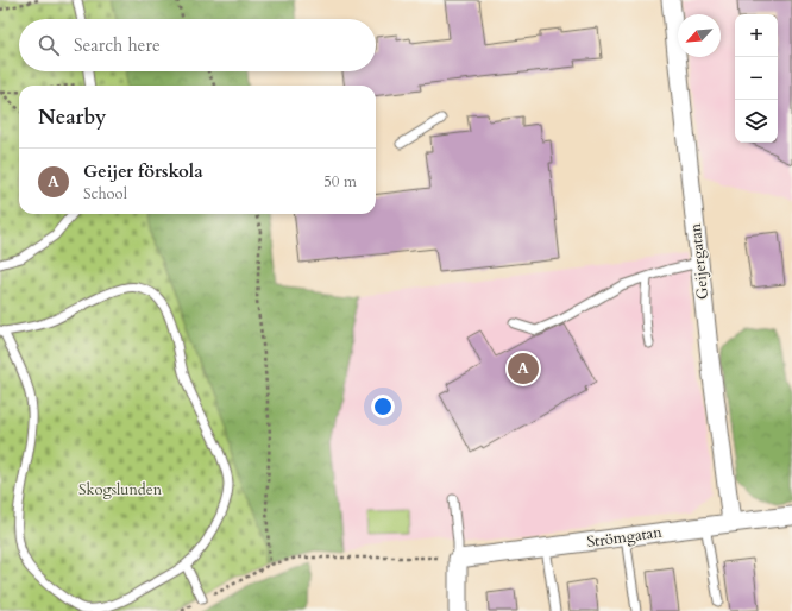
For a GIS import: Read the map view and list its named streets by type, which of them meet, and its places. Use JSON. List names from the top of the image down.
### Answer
{
  "streets": {
    "street": ["Geijergatan", "Strömgatan"]
  },
  "crossings": [
    ["Geijergatan", "Strömgatan"]
  ],
  "parks": ["Skogslunden"],
  "north": "bottom left",
  "page": {
    "map_buttons": ["+", "−"],
    "search": "Search here",
    "heading": "Nearby",
    "list": [
      {
        "mark": "A",
        "name": "Geijer förskola",
        "note": "School",
        "value": "50 m"
      }
    ],
    "pins": "A"
  }
}
